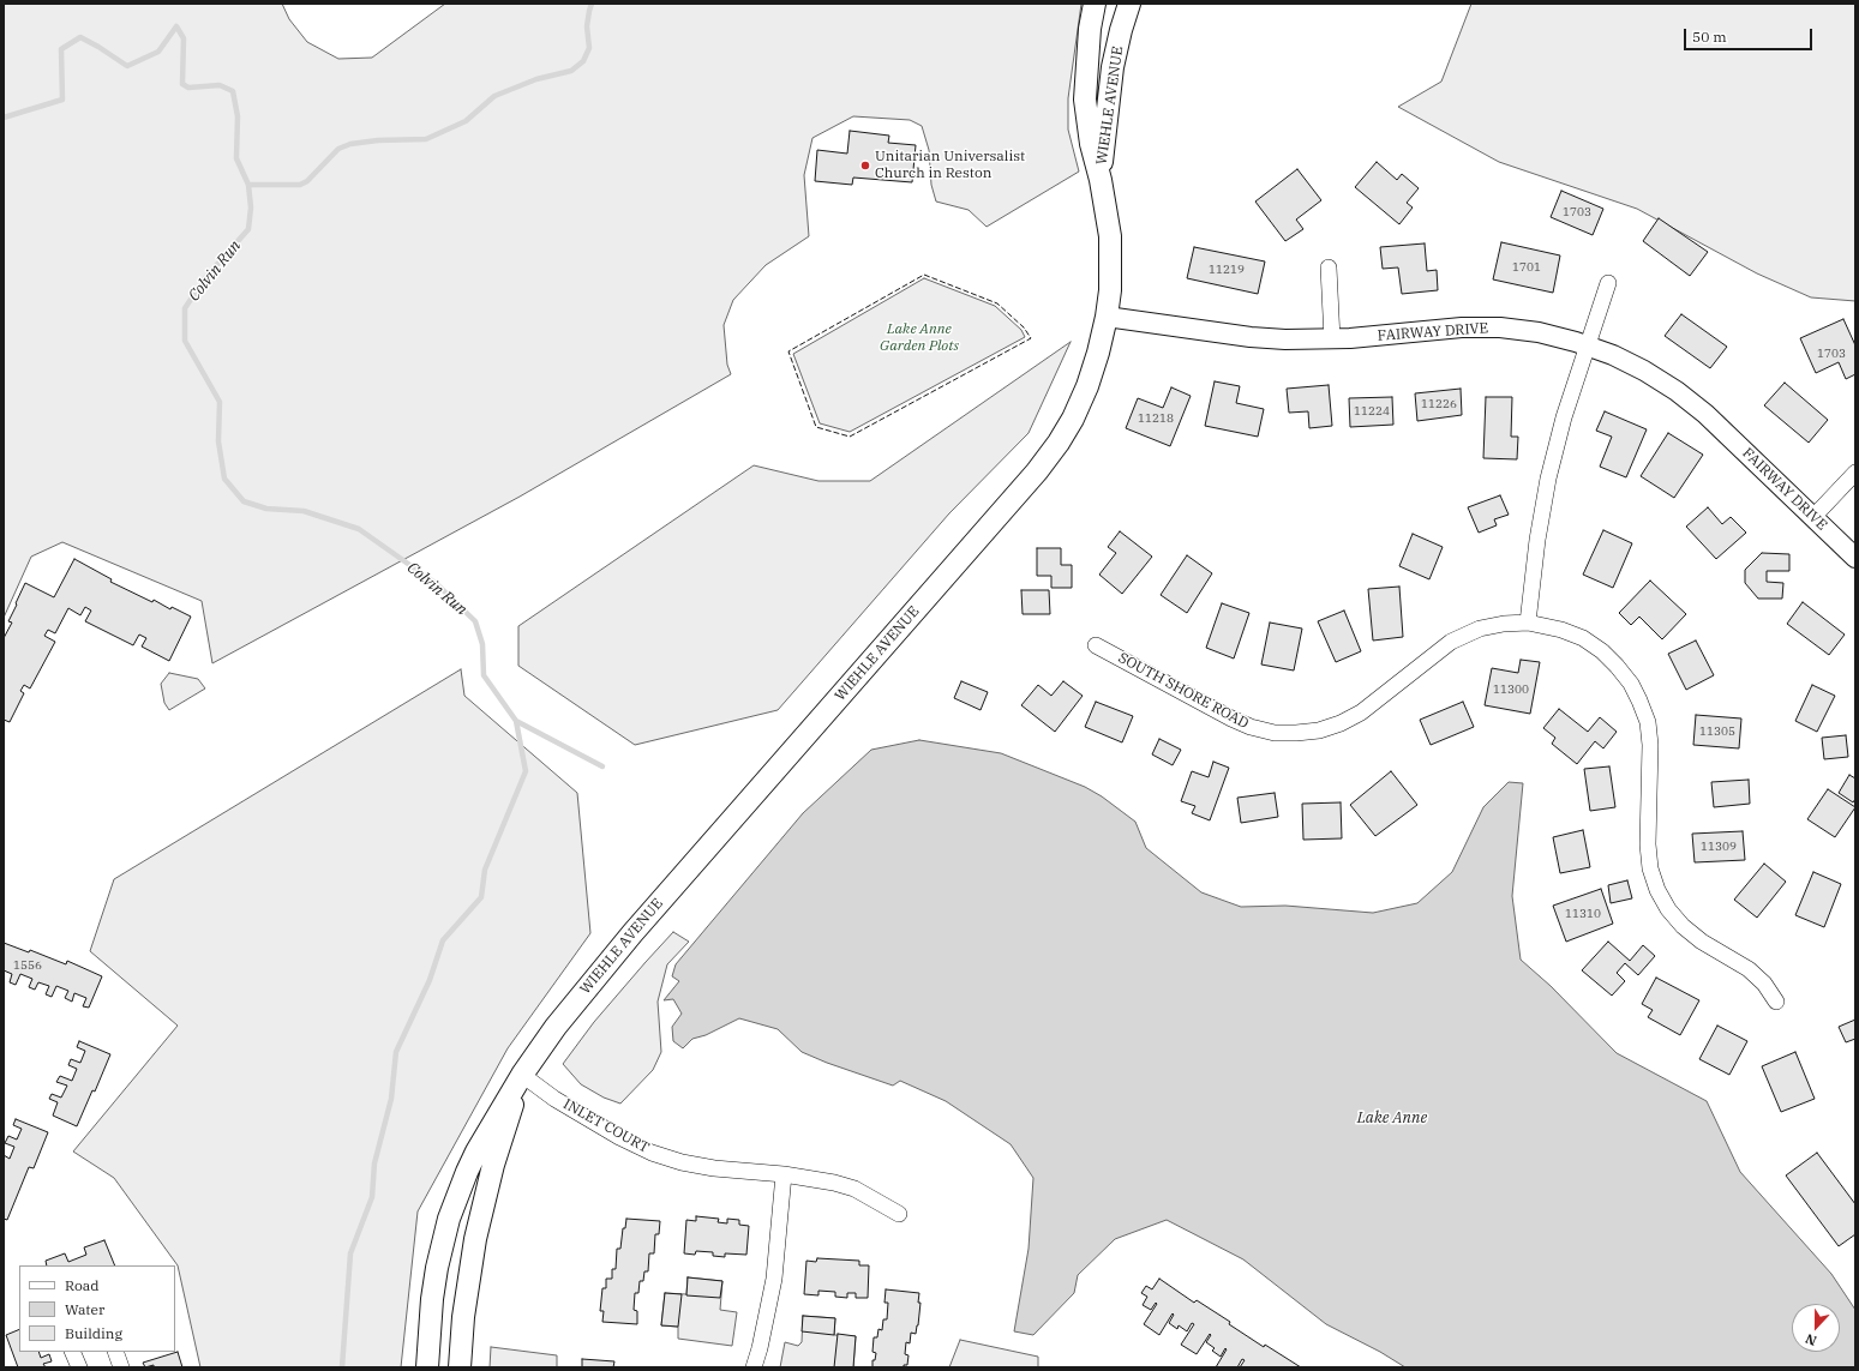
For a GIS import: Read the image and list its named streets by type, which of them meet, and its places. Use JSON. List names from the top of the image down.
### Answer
{
  "streets": {
    "main road": ["WIEHLE AVENUE"],
    "street": ["FAIRWAY DRIVE", "SOUTH SHORE ROAD", "INLET COURT"]
  },
  "crossings": [
    ["WIEHLE AVENUE", "FAIRWAY DRIVE"],
    ["WIEHLE AVENUE", "INLET COURT"]
  ],
  "water": ["Colvin Run", "Lake Anne"],
  "parks": ["Lake Anne Garden Plots"],
  "places": ["Unitarian Universalist Church in Reston"],
  "house_numbers": [
    "1703",
    "1701",
    "11219",
    "1703",
    "11226",
    "11224",
    "11218",
    "11300",
    "11305",
    "11309",
    "11310",
    "1556"
  ],
  "legend": ["Road", "Water", "Building"],
  "scale_bar": "50 m",
  "north": "bottom"
}
